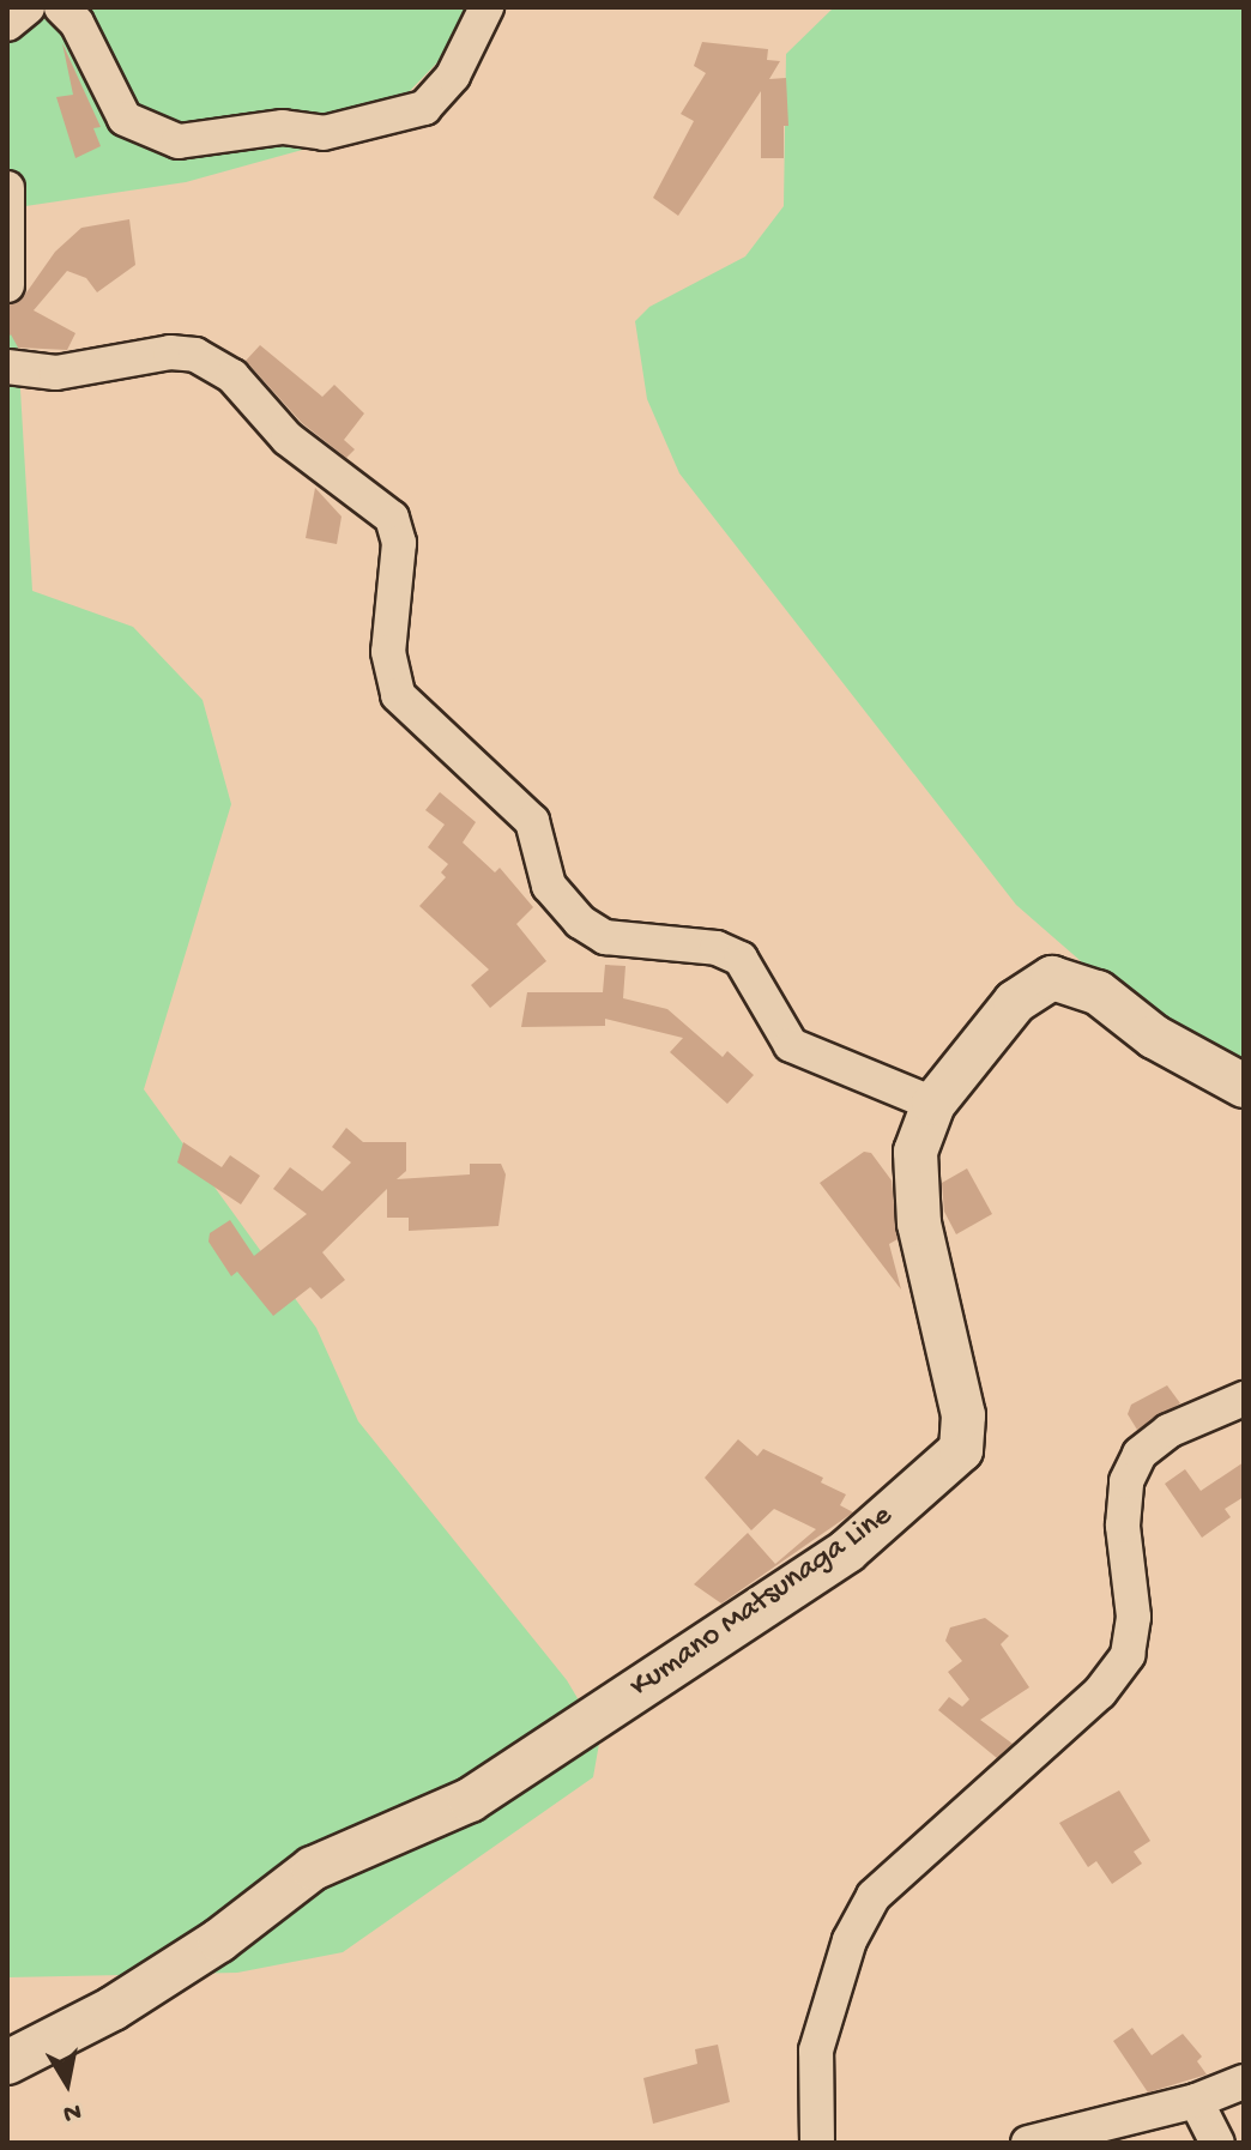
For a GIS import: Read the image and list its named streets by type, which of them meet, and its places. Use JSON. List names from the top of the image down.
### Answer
{
  "streets": {
    "main road": ["Kumano Matsunaga Line"]
  },
  "north": "bottom"
}
